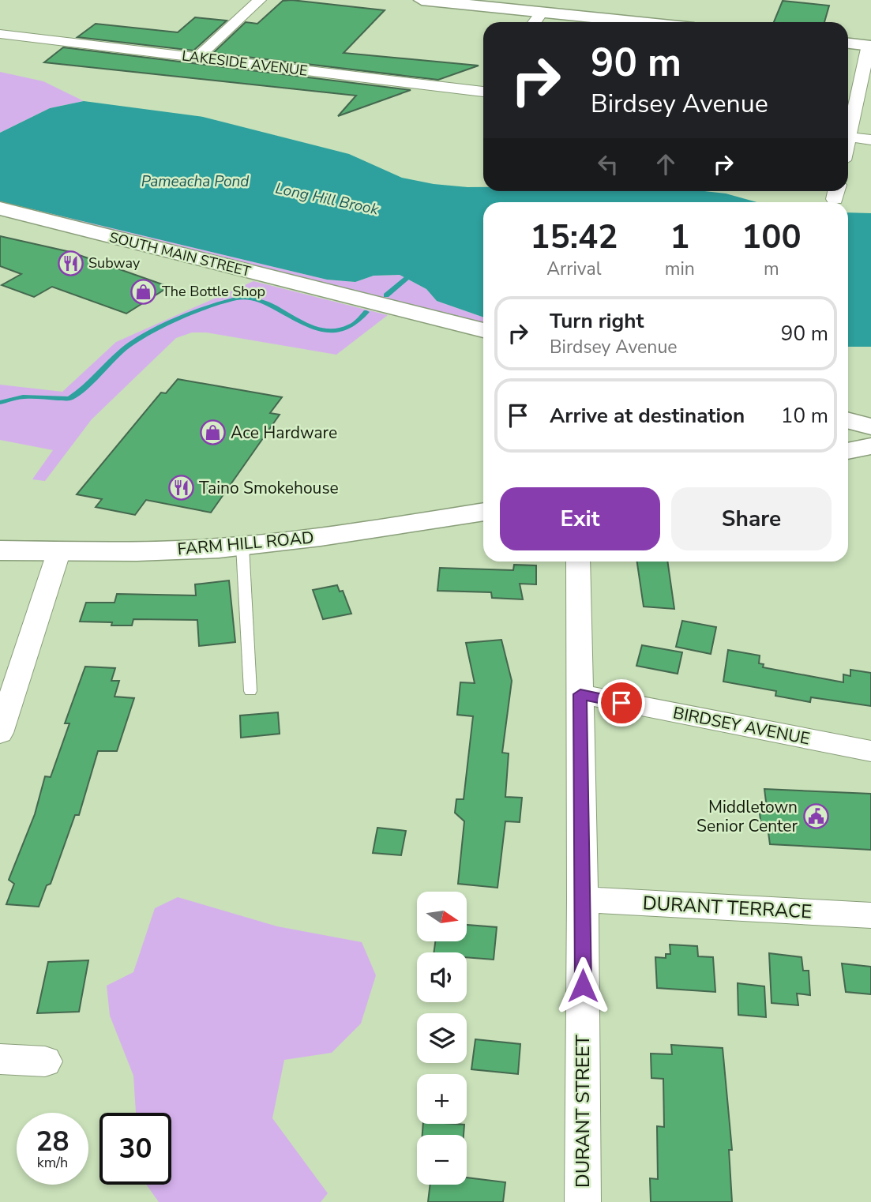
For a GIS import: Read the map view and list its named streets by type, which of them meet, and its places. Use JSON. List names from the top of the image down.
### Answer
{
  "streets": {
    "main road": ["SOUTH MAIN STREET", "FARM HILL ROAD"],
    "street": [
      "LAKESIDE AVENUE",
      "BIRDSEY AVENUE",
      "DURANT TERRACE",
      "DURANT STREET"
    ]
  },
  "crossings": [
    ["BIRDSEY AVENUE", "DURANT STREET"],
    ["DURANT TERRACE", "DURANT STREET"]
  ],
  "water": ["Pameacha Pond", "Long Hill Brook"],
  "places": {
    "restaurant": ["Subway", "Taino Smokehouse"],
    "shop": ["The Bottle Shop", "Ace Hardware"],
    "public building": ["Middletown Senior Center"]
  },
  "north": "right",
  "page": {
    "turn": ["90 m", "Birdsey Avenue"],
    "eta": [
      "15:42",
      "Arrival",
      "1",
      "min",
      "100",
      "m"
    ],
    "list": [
      {
        "name": "Turn right",
        "note": "Birdsey Avenue",
        "value": "90 m"
      },
      {
        "name": "Arrive at destination",
        "value": "10 m"
      }
    ],
    "buttons": ["Exit", "Share"],
    "map_buttons": ["+", "−"],
    "speed": "28 km/h",
    "limit": "30"
  }
}
